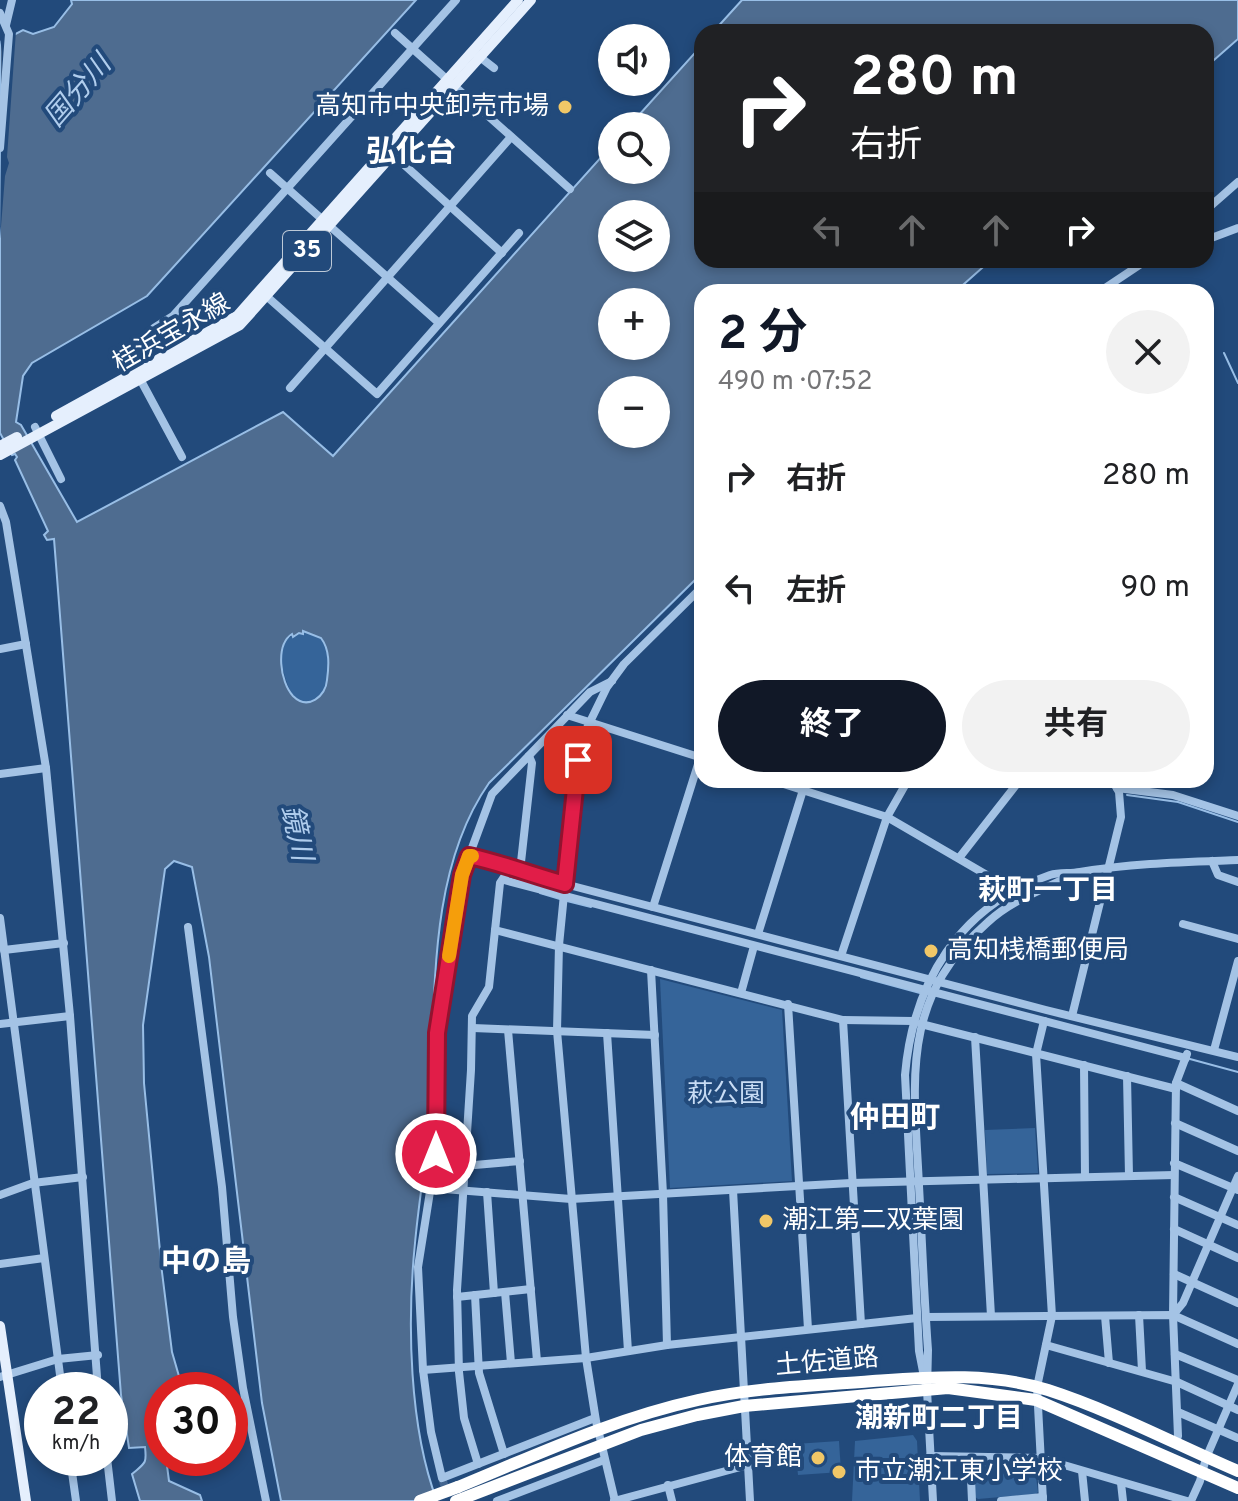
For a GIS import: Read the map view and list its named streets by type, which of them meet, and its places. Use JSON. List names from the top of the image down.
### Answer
{
  "streets": {
    "highway": ["土佐道路"],
    "main road": ["35", "桂浜宝永線"]
  },
  "districts": [
    "弘化台",
    "萩町一丁目",
    "仲田町",
    "中の島",
    "潮新町二丁目"
  ],
  "water": ["国分川", "鏡川"],
  "parks": ["萩公園"],
  "places": [
    "高知市中央卸売市場",
    "高知桟橋郵便局",
    "潮江第二双葉園",
    "体育館",
    "市立潮江東小学校"
  ],
  "page": {
    "map_buttons": ["+", "−"],
    "turn": ["280 m", "右折"],
    "heading": ["2 分", "490 m · 07:52"],
    "list": [
      {
        "name": "右折",
        "value": "280 m"
      },
      {
        "name": "左折",
        "value": "90 m"
      }
    ],
    "buttons": ["終了", "共有"],
    "speed": "22 km/h",
    "limit": "30"
  }
}
